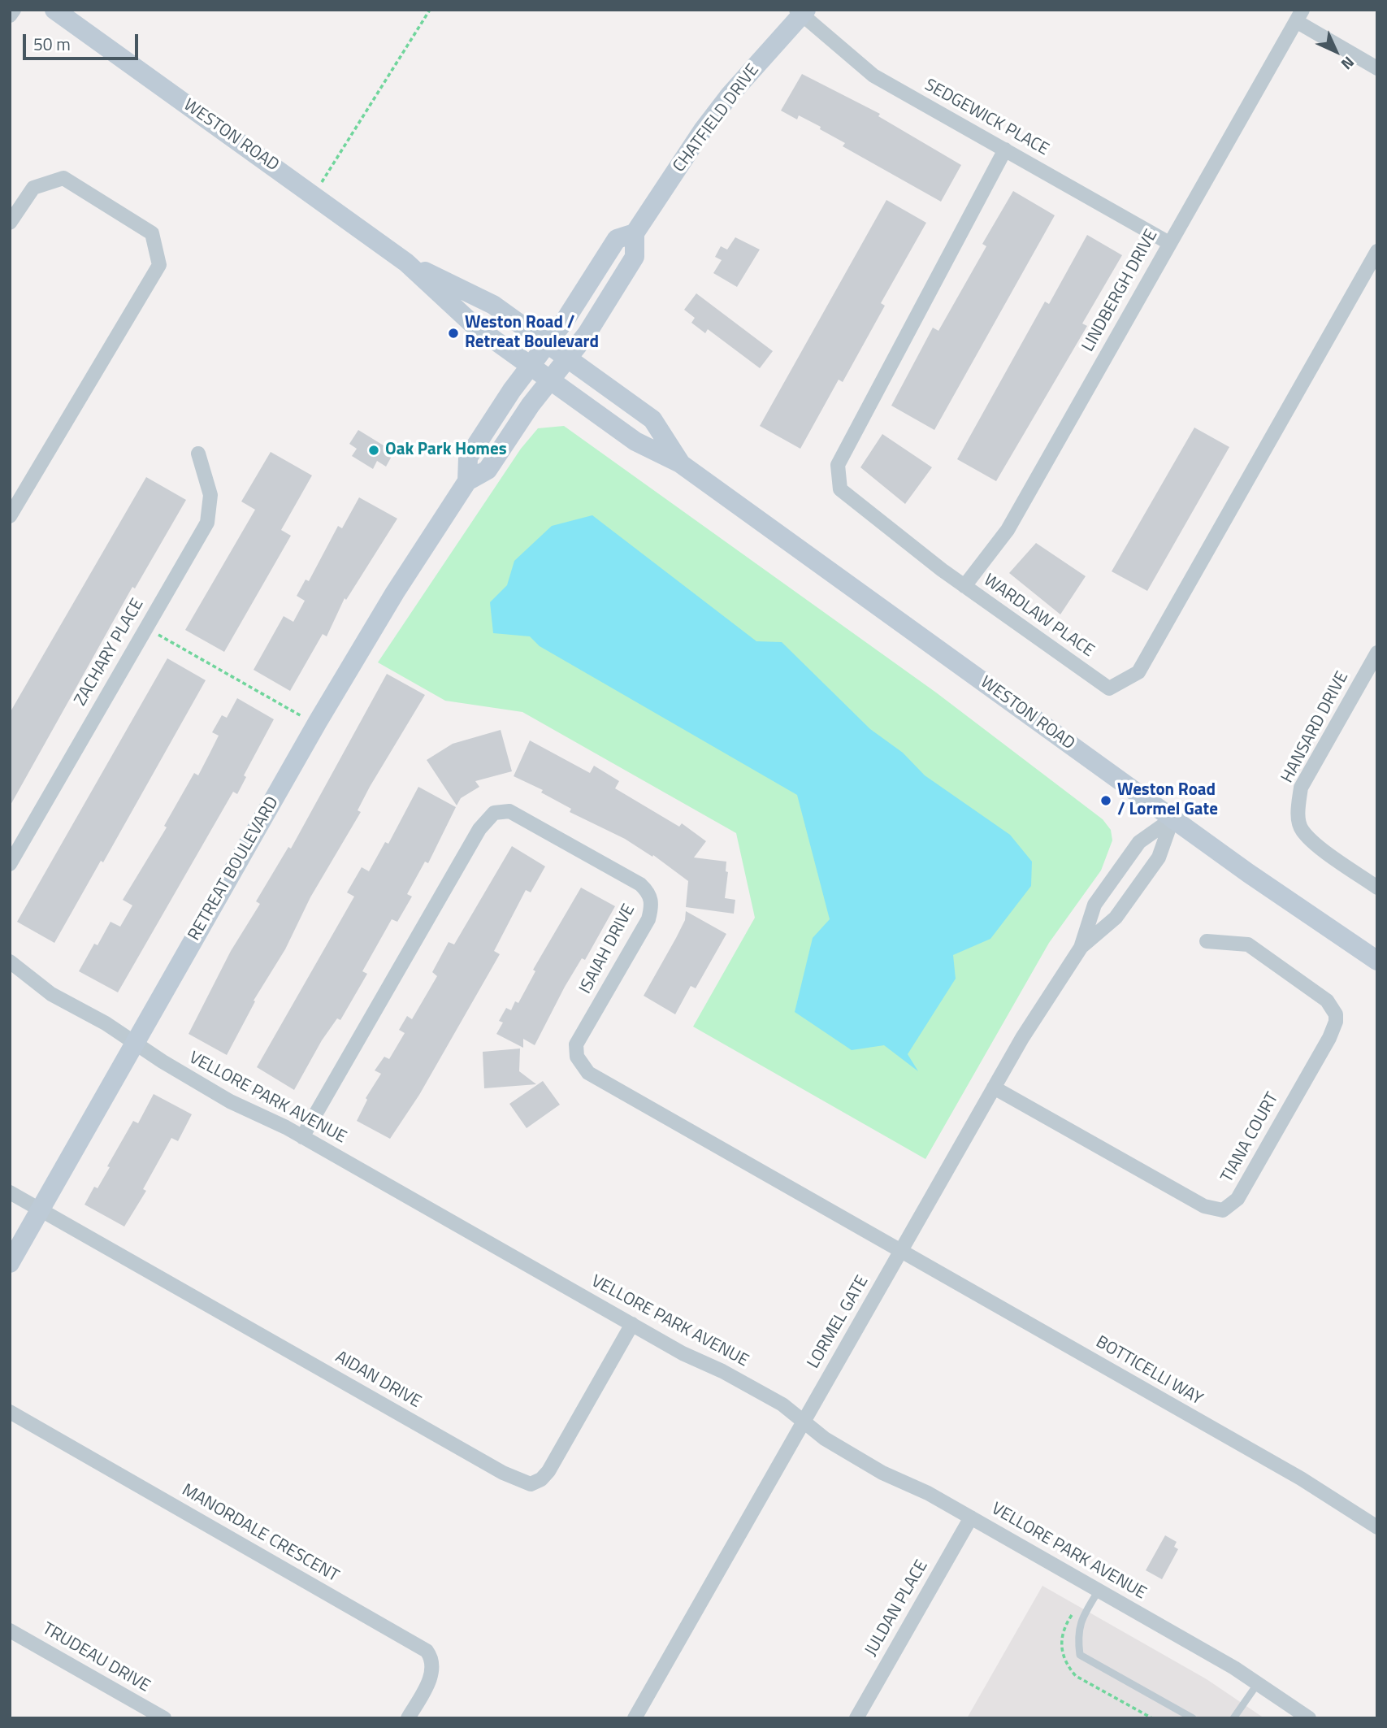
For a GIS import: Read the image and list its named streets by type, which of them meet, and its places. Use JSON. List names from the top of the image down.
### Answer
{
  "streets": {
    "main road": ["CHATFIELD DRIVE", "WESTON ROAD", "RETREAT BOULEVARD"],
    "street": [
      "SEDGEWICK PLACE",
      "LINDBERGH DRIVE",
      "WARDLAW PLACE",
      "ZACHARY PLACE",
      "HANSARD DRIVE",
      "ISAIAH DRIVE",
      "VELLORE PARK AVENUE",
      "TIANA COURT",
      "LORMEL GATE",
      "BOTTICELLI WAY",
      "AIDAN DRIVE",
      "MANORDALE CRESCENT",
      "JULDAN PLACE",
      "TRUDEAU DRIVE"
    ]
  },
  "crossings": [
    ["SEDGEWICK PLACE", "CHATFIELD DRIVE"],
    ["SEDGEWICK PLACE", "LINDBERGH DRIVE"],
    ["SEDGEWICK PLACE", "WARDLAW PLACE"],
    ["CHATFIELD DRIVE", "WESTON ROAD"],
    ["CHATFIELD DRIVE", "RETREAT BOULEVARD"],
    ["WESTON ROAD", "RETREAT BOULEVARD"],
    ["WESTON ROAD", "LORMEL GATE"],
    ["LINDBERGH DRIVE", "WARDLAW PLACE"],
    ["RETREAT BOULEVARD", "VELLORE PARK AVENUE"],
    ["RETREAT BOULEVARD", "AIDAN DRIVE"],
    ["ISAIAH DRIVE", "VELLORE PARK AVENUE"],
    ["ISAIAH DRIVE", "LORMEL GATE"],
    ["ISAIAH DRIVE", "BOTTICELLI WAY"],
    ["VELLORE PARK AVENUE", "LORMEL GATE"],
    ["VELLORE PARK AVENUE", "AIDAN DRIVE"],
    ["VELLORE PARK AVENUE", "JULDAN PLACE"],
    ["TIANA COURT", "LORMEL GATE"],
    ["LORMEL GATE", "BOTTICELLI WAY"]
  ],
  "places": ["Weston Road / Retreat Boulevard", "Oak Park Homes", "Weston Road / Lormel Gate"],
  "scale_bar": "50 m",
  "north": "bottom right"
}
